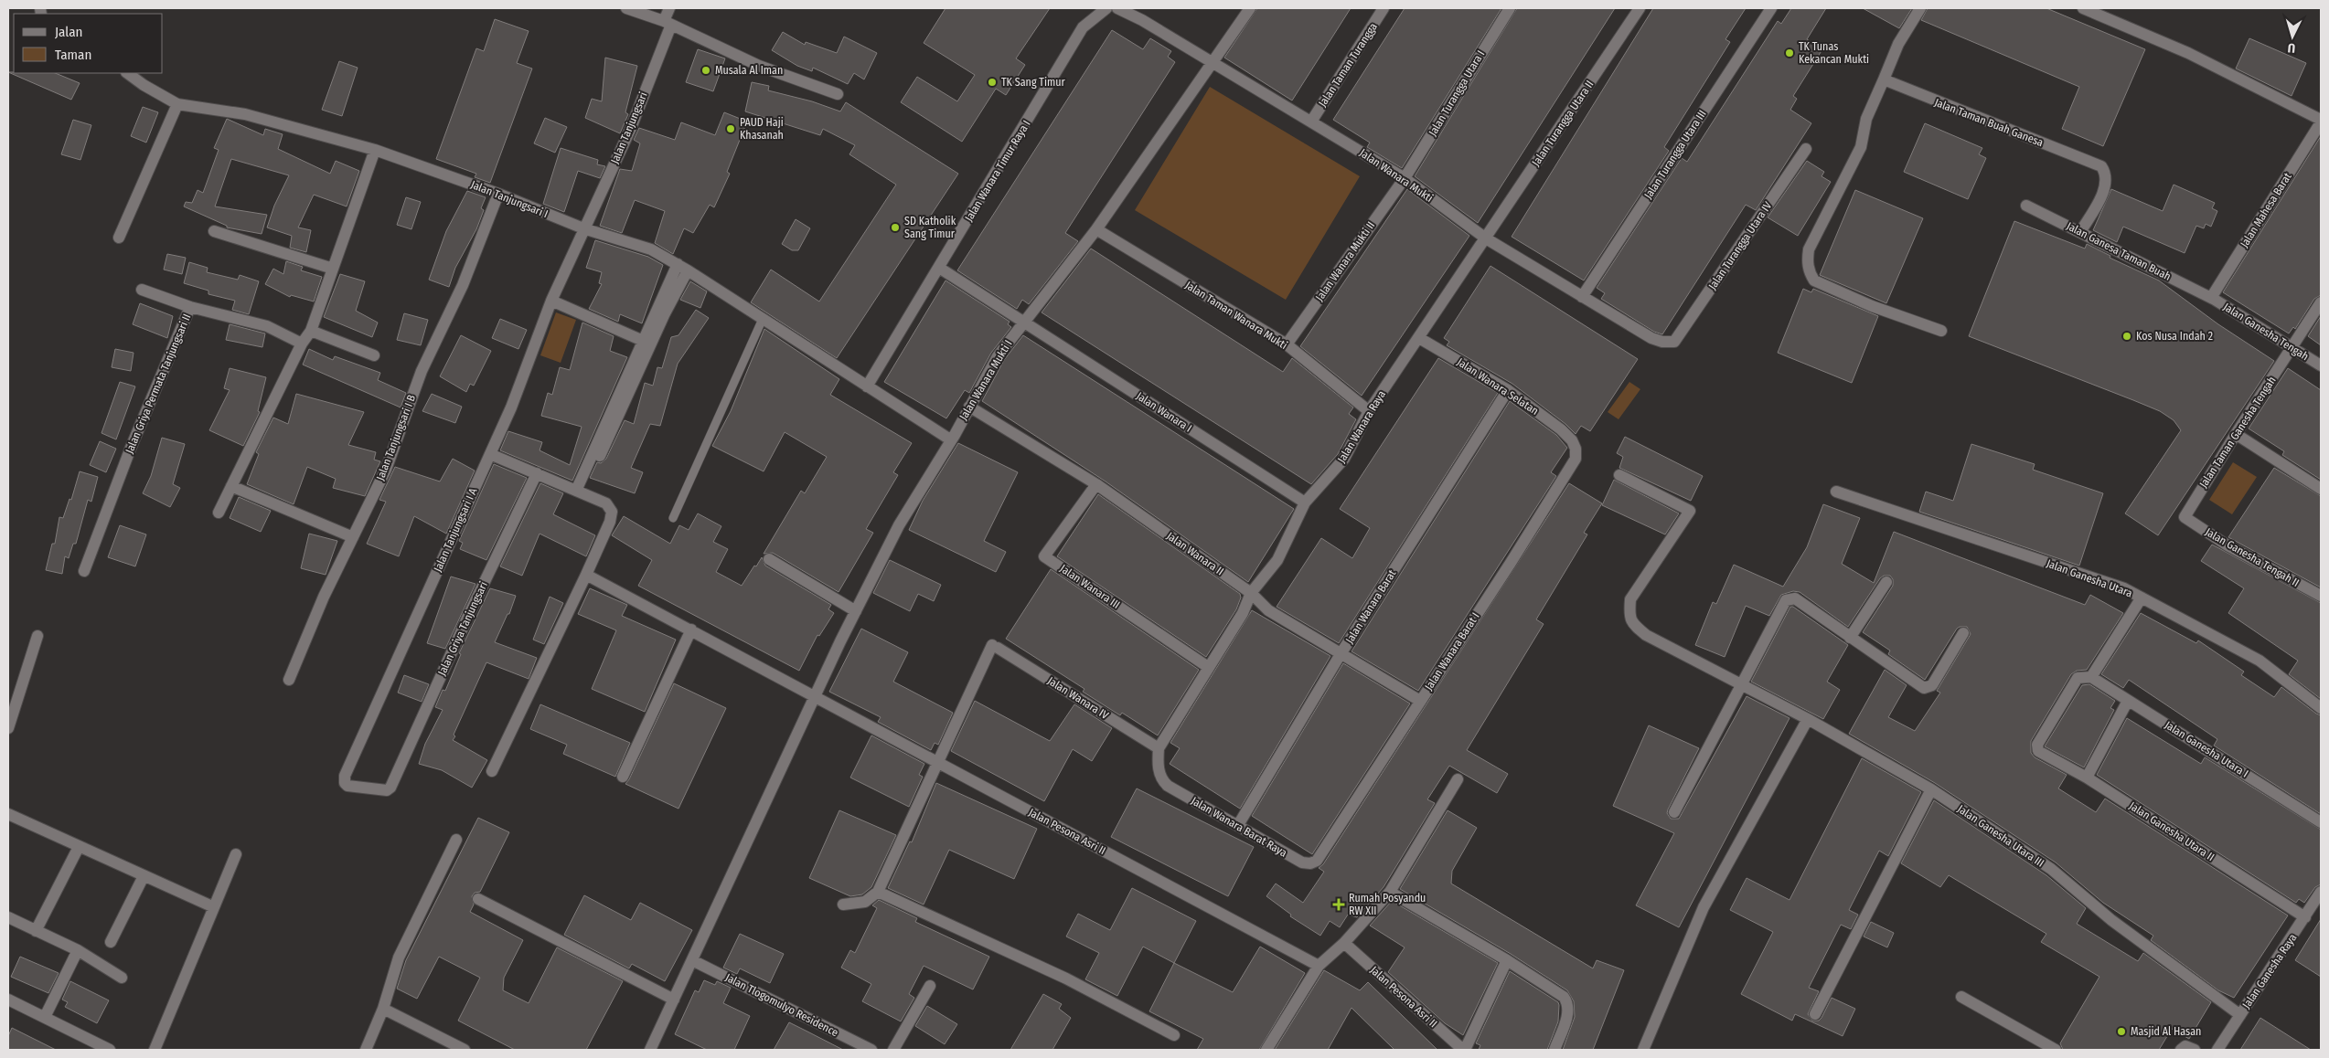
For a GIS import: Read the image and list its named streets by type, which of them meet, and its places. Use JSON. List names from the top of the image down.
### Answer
{
  "streets": {
    "street": [
      "Jalan Taman Turangga",
      "Jalan Turangga Utara I",
      "Jalan Taman Buah Ganesa",
      "Jalan Turangga Utara II",
      "Jalan Tanjungsari",
      "Jalan Turangga Utara III",
      "Jalan Wanara Timur Raya I",
      "Jalan Wanara Mukti",
      "Jalan Tanjungsari I",
      "Jalan Mahesa Barat",
      "Jalan Turangga Utara IV",
      "Jalan Ganesa Taman Buah",
      "Jalan Wanara Mukti II",
      "Jalan Taman Wanara Mukti",
      "Jalan Ganesha Tengah",
      "Jalan Wanara Mukti I",
      "Jalan Griya Permata Tanjungsari II",
      "Jalan Wanara Selatan",
      "Jalan Wanara I",
      "Jalan Wanara Raya",
      "Jalan Taman Ganesha Tengah",
      "Jalan Tanjungsari I B",
      "Jalan Tanjungsari I A",
      "Jalan Wanara II",
      "Jalan Ganesha Tengah II",
      "Jalan Ganesha Utara",
      "Jalan Wanara III",
      "Jalan Wanara Barat",
      "Jalan Griya Tanjungsari",
      "Jalan Wanara Barat I",
      "Jalan Wanara IV",
      "Jalan Ganesha Utara I",
      "Jalan Wanara Barat Raya",
      "Jalan Pesona Asri II",
      "Jalan Ganesha Utara II",
      "Jalan Ganesha Utara III",
      "Jalan Ganesha Raya",
      "Jalan Tlogomulyo Residence"
    ]
  },
  "crossings": [
    ["Jalan Taman Turangga", "Jalan Wanara Mukti"],
    ["Jalan Turangga Utara I", "Jalan Wanara Mukti"],
    ["Jalan Turangga Utara I", "Jalan Wanara Mukti II"],
    ["Jalan Taman Buah Ganesa", "Jalan Ganesa Taman Buah"],
    ["Jalan Turangga Utara II", "Jalan Wanara Mukti"],
    ["Jalan Turangga Utara II", "Jalan Wanara Raya"],
    ["Jalan Tanjungsari", "Jalan Tanjungsari I"],
    ["Jalan Tanjungsari", "Jalan Tanjungsari I A"],
    ["Jalan Turangga Utara III", "Jalan Wanara Mukti"],
    ["Jalan Wanara Timur Raya I", "Jalan Tanjungsari I"],
    ["Jalan Wanara Timur Raya I", "Jalan Wanara I"],
    ["Jalan Wanara Mukti", "Jalan Turangga Utara IV"],
    ["Jalan Wanara Mukti", "Jalan Wanara Mukti II"],
    ["Jalan Wanara Mukti", "Jalan Wanara Mukti I"],
    ["Jalan Wanara Mukti", "Jalan Wanara Raya"],
    ["Jalan Tanjungsari I", "Jalan Wanara Mukti I"],
    ["Jalan Tanjungsari I", "Jalan Tanjungsari I B"],
    ["Jalan Tanjungsari I", "Jalan Tanjungsari I A"],
    ["Jalan Mahesa Barat", "Jalan Ganesa Taman Buah"],
    ["Jalan Mahesa Barat", "Jalan Ganesha Tengah"],
    ["Jalan Ganesa Taman Buah", "Jalan Ganesha Tengah"],
    ["Jalan Wanara Mukti II", "Jalan Taman Wanara Mukti"],
    ["Jalan Taman Wanara Mukti", "Jalan Wanara Mukti I"],
    ["Jalan Taman Wanara Mukti", "Jalan Wanara Raya"],
    ["Jalan Ganesha Tengah", "Jalan Taman Ganesha Tengah"],
    ["Jalan Wanara Mukti I", "Jalan Wanara I"],
    ["Jalan Wanara Mukti I", "Jalan Wanara II"],
    ["Jalan Wanara Mukti I", "Jalan Pesona Asri II"],
    ["Jalan Wanara Mukti I", "Jalan Tlogomulyo Residence"],
    ["Jalan Wanara Selatan", "Jalan Wanara Raya"],
    ["Jalan Wanara Selatan", "Jalan Wanara Barat"],
    ["Jalan Wanara Selatan", "Jalan Wanara Barat I"],
    ["Jalan Wanara I", "Jalan Wanara Raya"],
    ["Jalan Wanara Raya", "Jalan Wanara II"],
    ["Jalan Wanara Raya", "Jalan Wanara III"],
    ["Jalan Wanara Raya", "Jalan Wanara IV"],
    ["Jalan Wanara Raya", "Jalan Wanara Barat Raya"],
    ["Jalan Taman Ganesha Tengah", "Jalan Ganesha Tengah II"],
    ["Jalan Tanjungsari I A", "Jalan Griya Tanjungsari"],
    ["Jalan Wanara II", "Jalan Wanara III"],
    ["Jalan Wanara II", "Jalan Wanara Barat"],
    ["Jalan Wanara II", "Jalan Wanara Barat I"],
    ["Jalan Wanara Barat", "Jalan Wanara Barat Raya"],
    ["Jalan Wanara Barat I", "Jalan Wanara Barat Raya"],
    ["Jalan Wanara IV", "Jalan Wanara Barat Raya"],
    ["Jalan Wanara IV", "Jalan Pesona Asri II"],
    ["Jalan Ganesha Utara I", "Jalan Ganesha Utara II"],
    ["Jalan Ganesha Utara II", "Jalan Ganesha Raya"],
    ["Jalan Ganesha Utara III", "Jalan Ganesha Raya"]
  ],
  "places": {
    "other": [
      "TK Tunas Kekancan Mukti",
      "Musala Al Iman",
      "TK Sang Timur",
      "PAUD Haji Khasanah",
      "SD Katholik Sang Timur",
      "Kos Nusa Indah 2",
      "Masjid Al Hasan"
    ],
    "health": ["Rumah Posyandu RW XII"]
  },
  "legend": ["Jalan", "Taman"],
  "north": "bottom"
}
